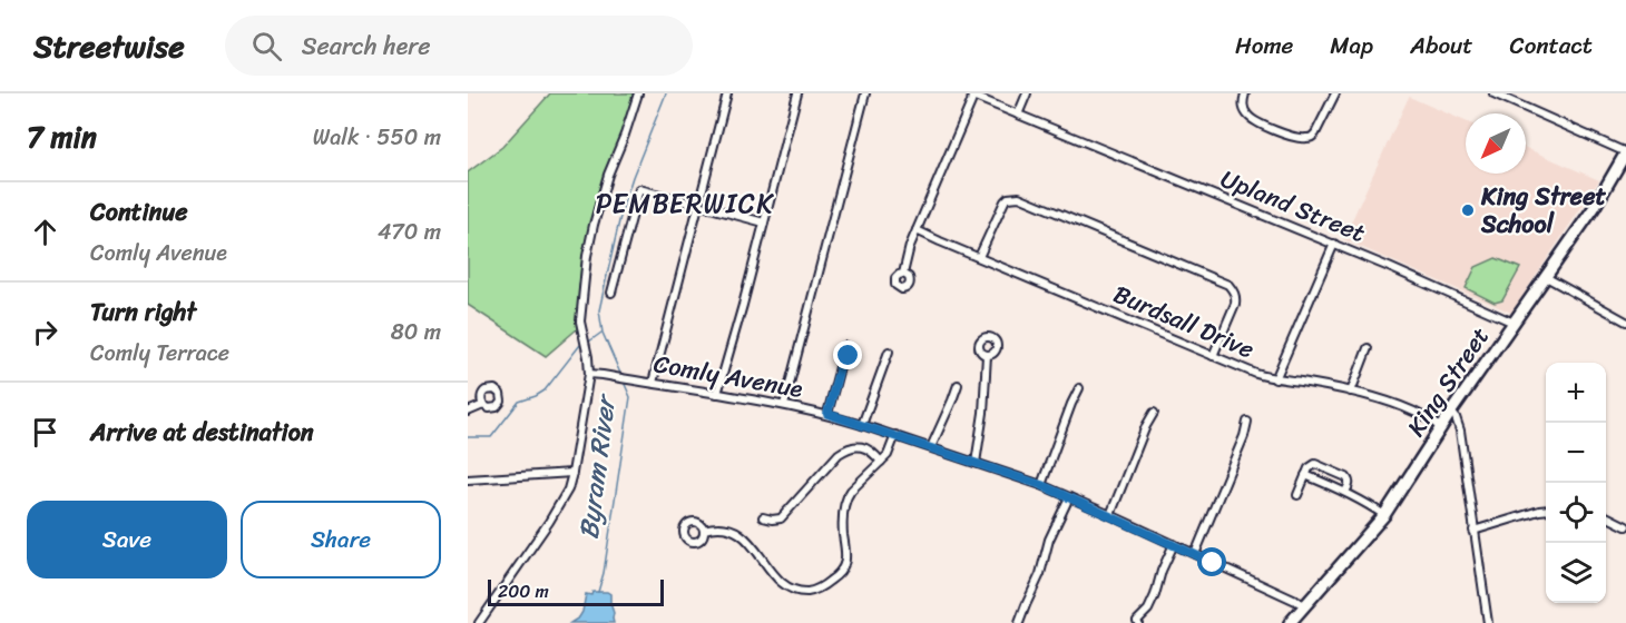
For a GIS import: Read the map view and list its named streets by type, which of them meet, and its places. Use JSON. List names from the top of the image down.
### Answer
{
  "streets": {
    "main road": ["King Street"],
    "street": ["Upland Street", "Burdsall Drive", "Comly Avenue"]
  },
  "crossings": [
    ["Upland Street", "King Street"],
    ["Burdsall Drive", "King Street"],
    ["Comly Avenue", "King Street"]
  ],
  "districts": ["PEMBERWICK"],
  "water": ["Byram River"],
  "places": ["King Street School"],
  "scale_bar": "200 m",
  "north": "bottom left",
  "page": {
    "header": "Streetwise",
    "search": "Search here",
    "nav": [
      "Home",
      "Map",
      "About",
      "Contact"
    ],
    "heading": ["7 min", "Walk · 550 m"],
    "list": [
      ["Continue", "Comly Avenue", "470 m"],
      ["Turn right", "Comly Terrace", "80 m"],
      "Arrive at destination"
    ],
    "map_buttons": ["+", "−"],
    "buttons": ["Save", "Share"],
    "scale": "200 m"
  }
}
